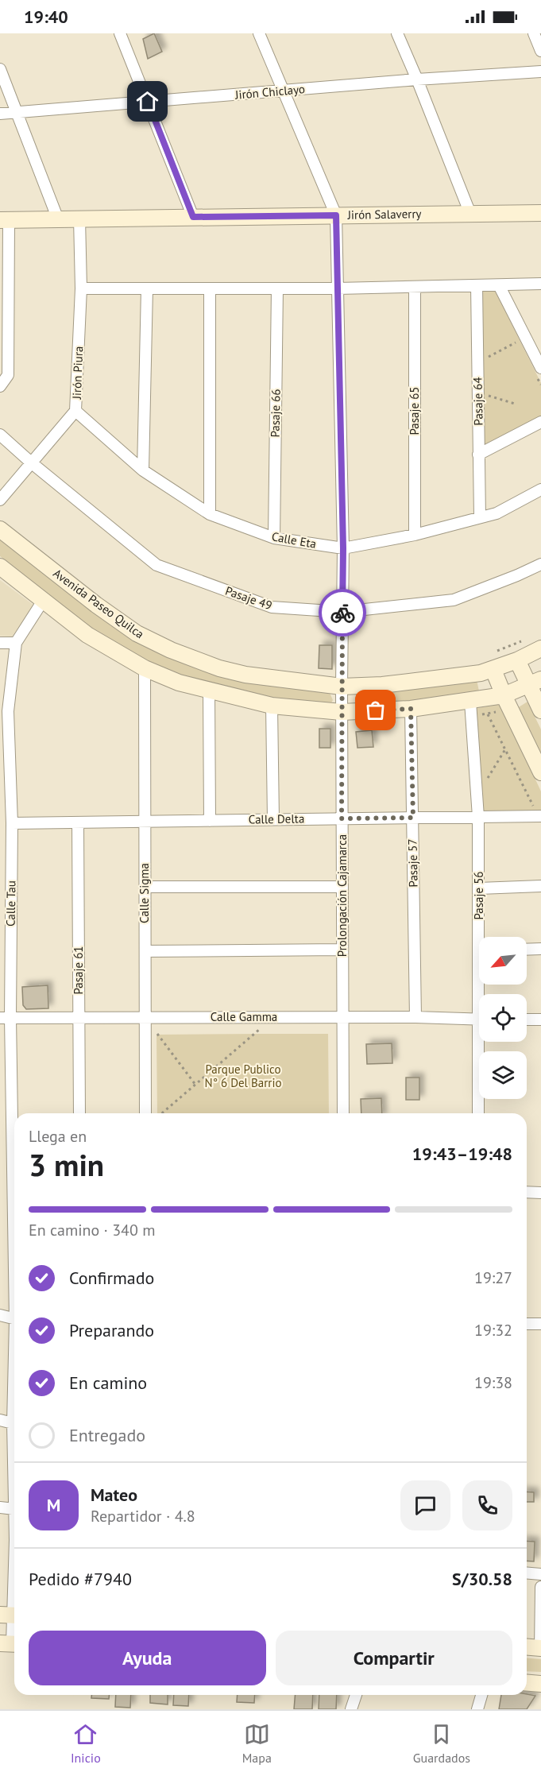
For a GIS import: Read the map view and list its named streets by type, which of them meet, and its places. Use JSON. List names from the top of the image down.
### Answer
{
  "streets": {
    "main road": ["Jirón Salaverry", "Avenida Paseo Quilca"],
    "street": [
      "Jirón Chiclayo",
      "Jirón Piura",
      "Pasaje 64",
      "Pasaje 65",
      "Pasaje 66",
      "Calle Eta",
      "Pasaje 49",
      "Calle Delta",
      "Pasaje 57",
      "Calle Sigma",
      "Prolongación Cajamarca",
      "Pasaje 56",
      "Calle Tau",
      "Pasaje 61",
      "Calle Gamma"
    ]
  },
  "crossings": [
    ["Jirón Salaverry", "Jirón Piura"],
    ["Jirón Salaverry", "Prolongación Cajamarca"],
    ["Jirón Piura", "Calle Eta"],
    ["Jirón Piura", "Pasaje 49"],
    ["Pasaje 64", "Calle Eta"],
    ["Pasaje 65", "Calle Eta"],
    ["Pasaje 66", "Calle Eta"],
    ["Calle Eta", "Prolongación Cajamarca"],
    ["Pasaje 49", "Prolongación Cajamarca"],
    ["Avenida Paseo Quilca", "Prolongación Cajamarca"],
    ["Calle Delta", "Pasaje 57"],
    ["Calle Delta", "Calle Sigma"],
    ["Calle Delta", "Prolongación Cajamarca"],
    ["Calle Delta", "Pasaje 56"],
    ["Calle Delta", "Calle Tau"],
    ["Calle Delta", "Pasaje 61"],
    ["Pasaje 57", "Calle Gamma"],
    ["Calle Sigma", "Calle Gamma"],
    ["Prolongación Cajamarca", "Calle Gamma"],
    ["Calle Tau", "Calle Gamma"],
    ["Pasaje 61", "Calle Gamma"]
  ],
  "parks": ["Parque Publico N° 6 Del Barrio"],
  "north": "bottom left",
  "page": {
    "status": "19:40",
    "heading": ["3 min", "Llega en", "19:43–19:48"],
    "panel": [
      "Mateo",
      "Repartidor · 4.8",
      "Pedido #7940",
      "S/30.58"
    ],
    "bar": "En camino · 340 m",
    "list": [
      ["Confirmado", "19:27"],
      ["Preparando", "19:32"],
      ["En camino", "19:38"],
      "Entregado"
    ],
    "round": "M",
    "buttons": ["Ayuda", "Compartir"],
    "tabs": ["Inicio", "Mapa", "Guardados"]
  }
}
